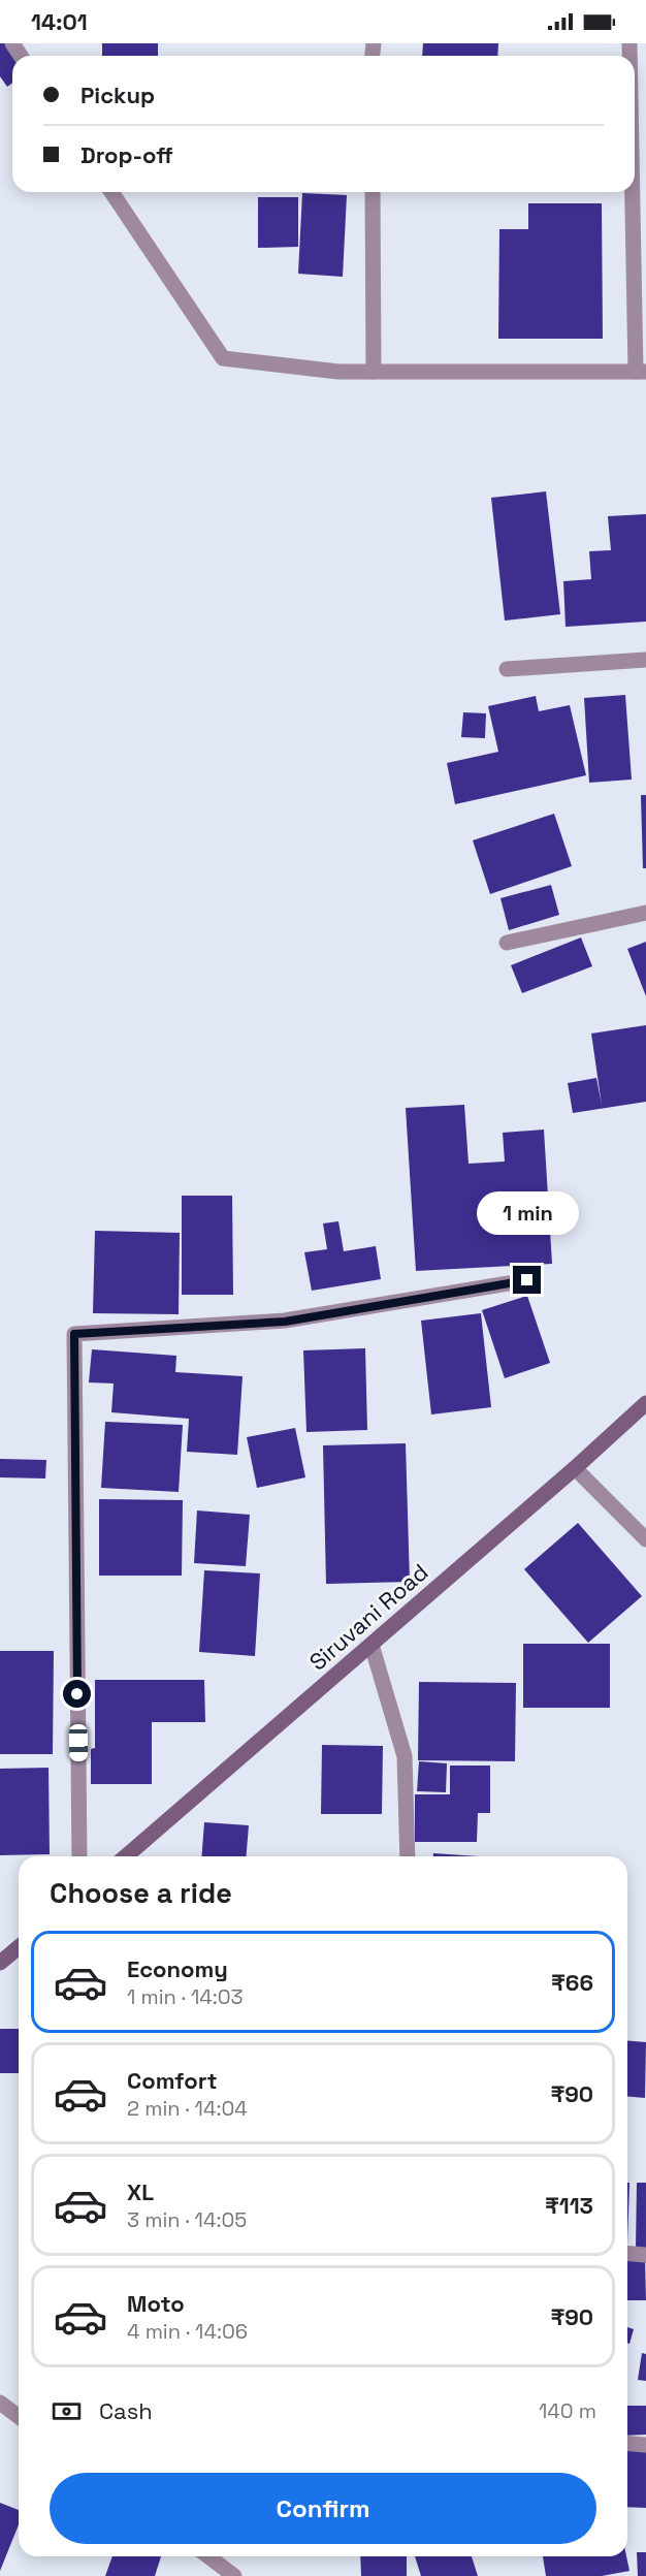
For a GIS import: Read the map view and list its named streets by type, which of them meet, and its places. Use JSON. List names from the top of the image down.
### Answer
{
  "streets": {
    "street": ["Siruvani Road"]
  },
  "page": {
    "status": "14:01",
    "banner": ["Pickup", "Drop-off"],
    "bubble": "1 min",
    "heading": "Choose a ride",
    "list": [
      {
        "name": "Economy",
        "note": "1 min · 14:03",
        "value": "₹66"
      },
      {
        "name": "Comfort",
        "note": "2 min · 14:04",
        "value": "₹90"
      },
      {
        "name": "XL",
        "note": "3 min · 14:05",
        "value": "₹113"
      },
      {
        "name": "Moto",
        "note": "4 min · 14:06",
        "value": "₹90"
      }
    ],
    "pay": ["Cash", "140 m"],
    "buttons": "Confirm"
  }
}
